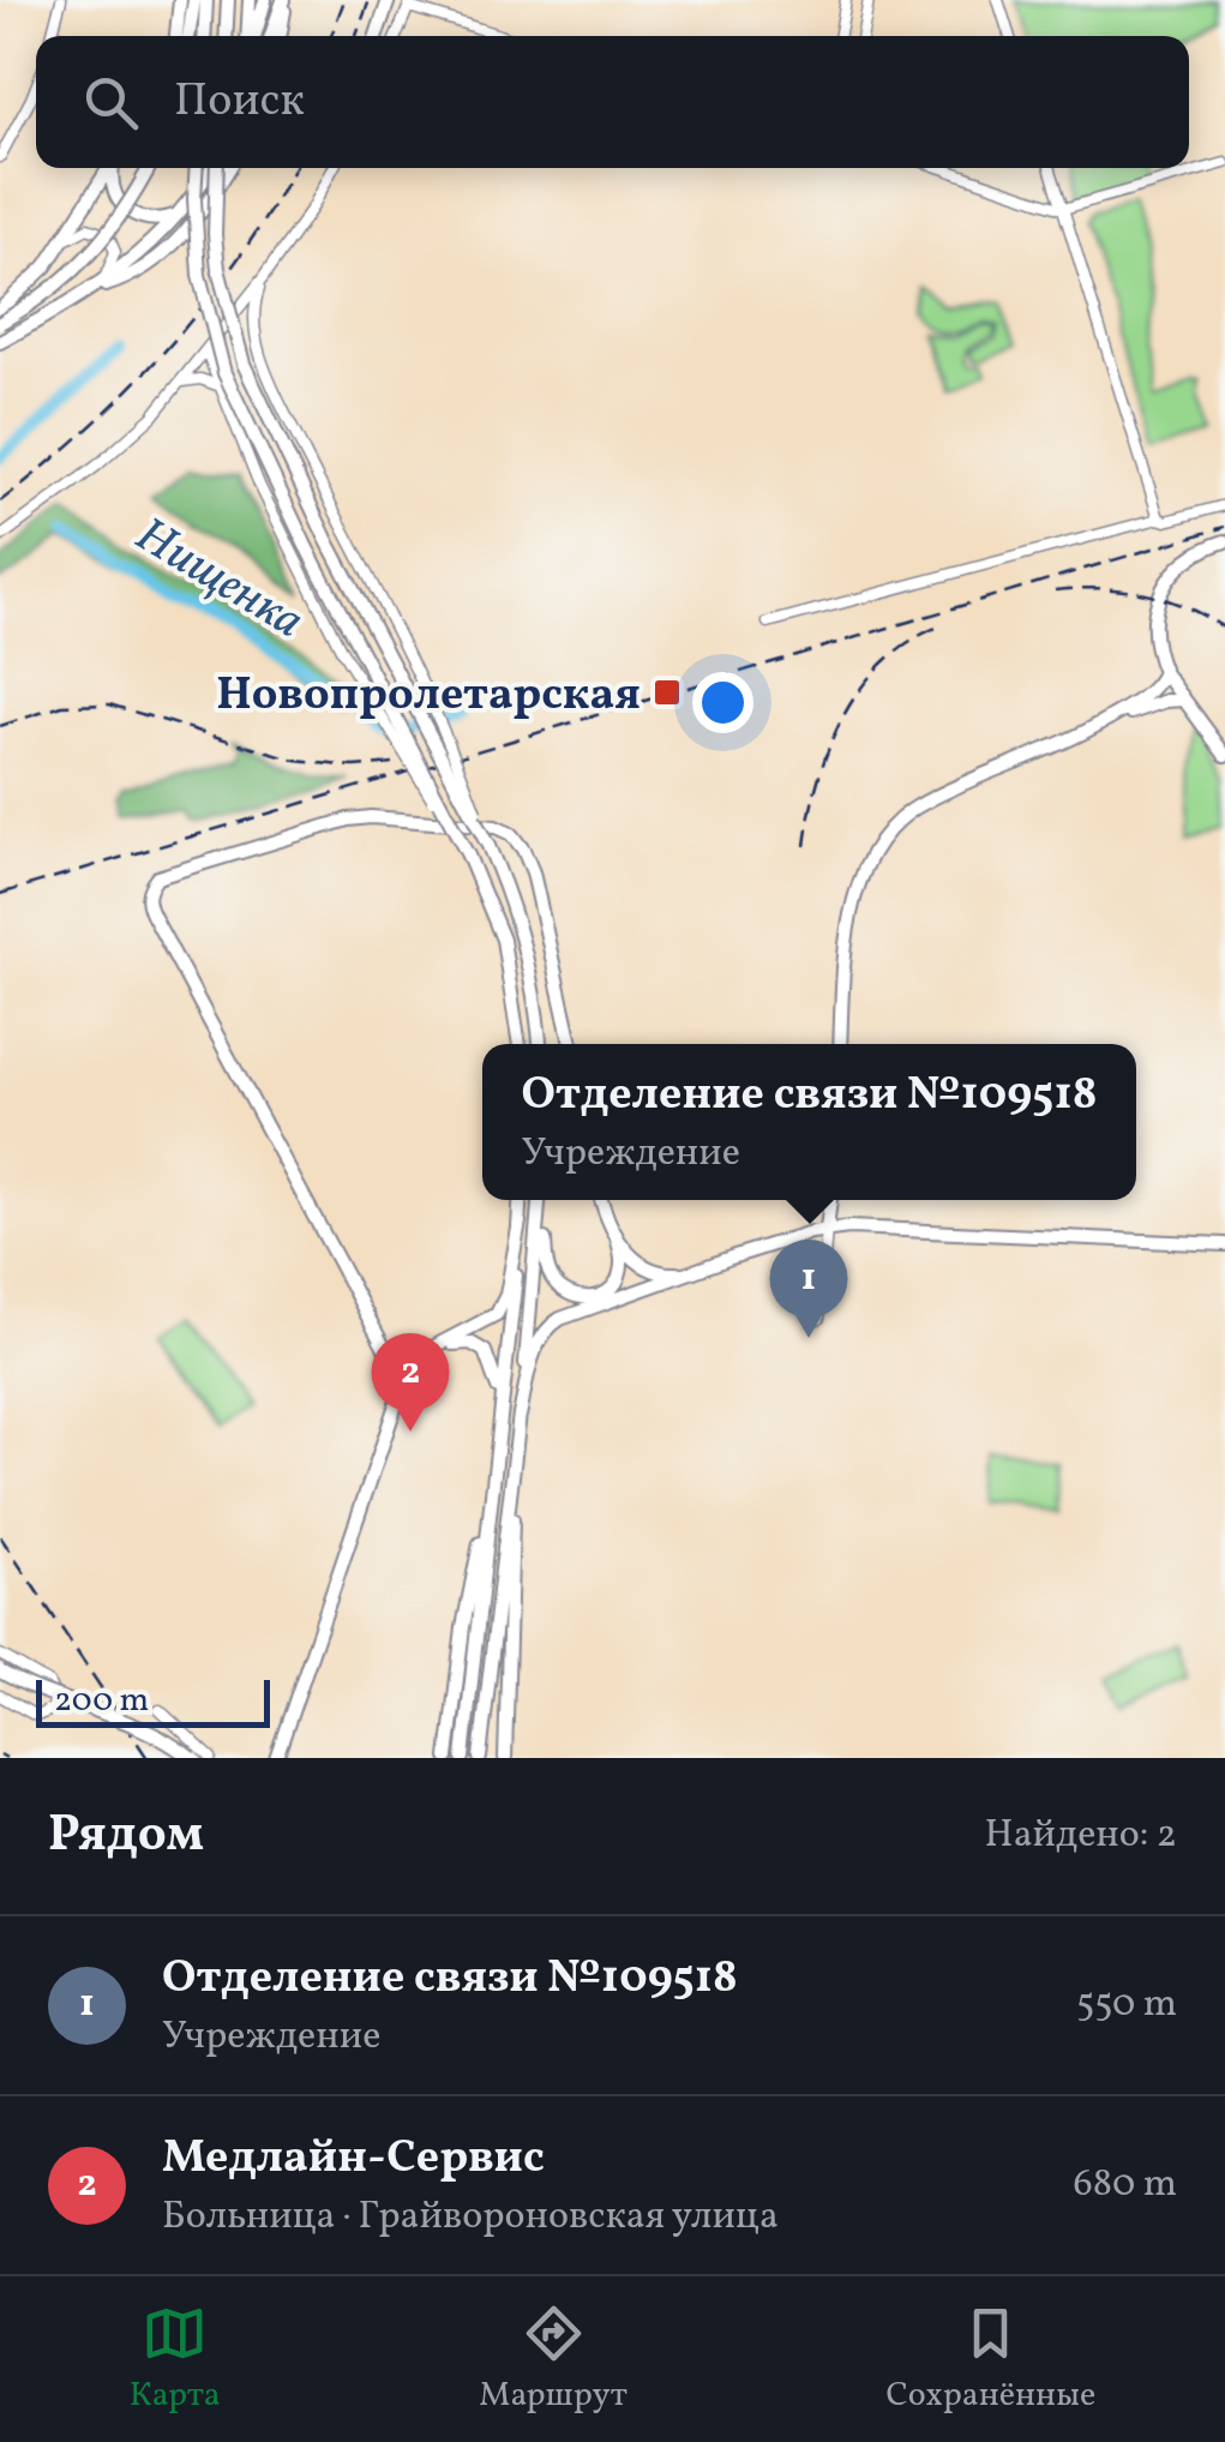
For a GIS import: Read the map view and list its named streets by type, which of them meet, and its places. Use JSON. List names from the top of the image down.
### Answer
{
  "water": ["Нищенка"],
  "places": {
    "transit": ["Новопролетарская"]
  },
  "scale_bar": "200 m",
  "page": {
    "search": "Поиск",
    "popup": ["Отделение связи №109518", "Учреждение"],
    "pins": ["1", "2"],
    "scale": "200 m",
    "heading": ["Рядом", "Найдено: 2"],
    "list": [
      {
        "mark": "1",
        "name": "Отделение связи №109518",
        "note": "Учреждение",
        "value": "550 m"
      },
      {
        "mark": "2",
        "name": "Медлайн-Сервис",
        "note": "Больница · Грайвороновская улица",
        "value": "680 m"
      }
    ],
    "nav": ["Карта", "Маршрут", "Сохранённые"]
  }
}
